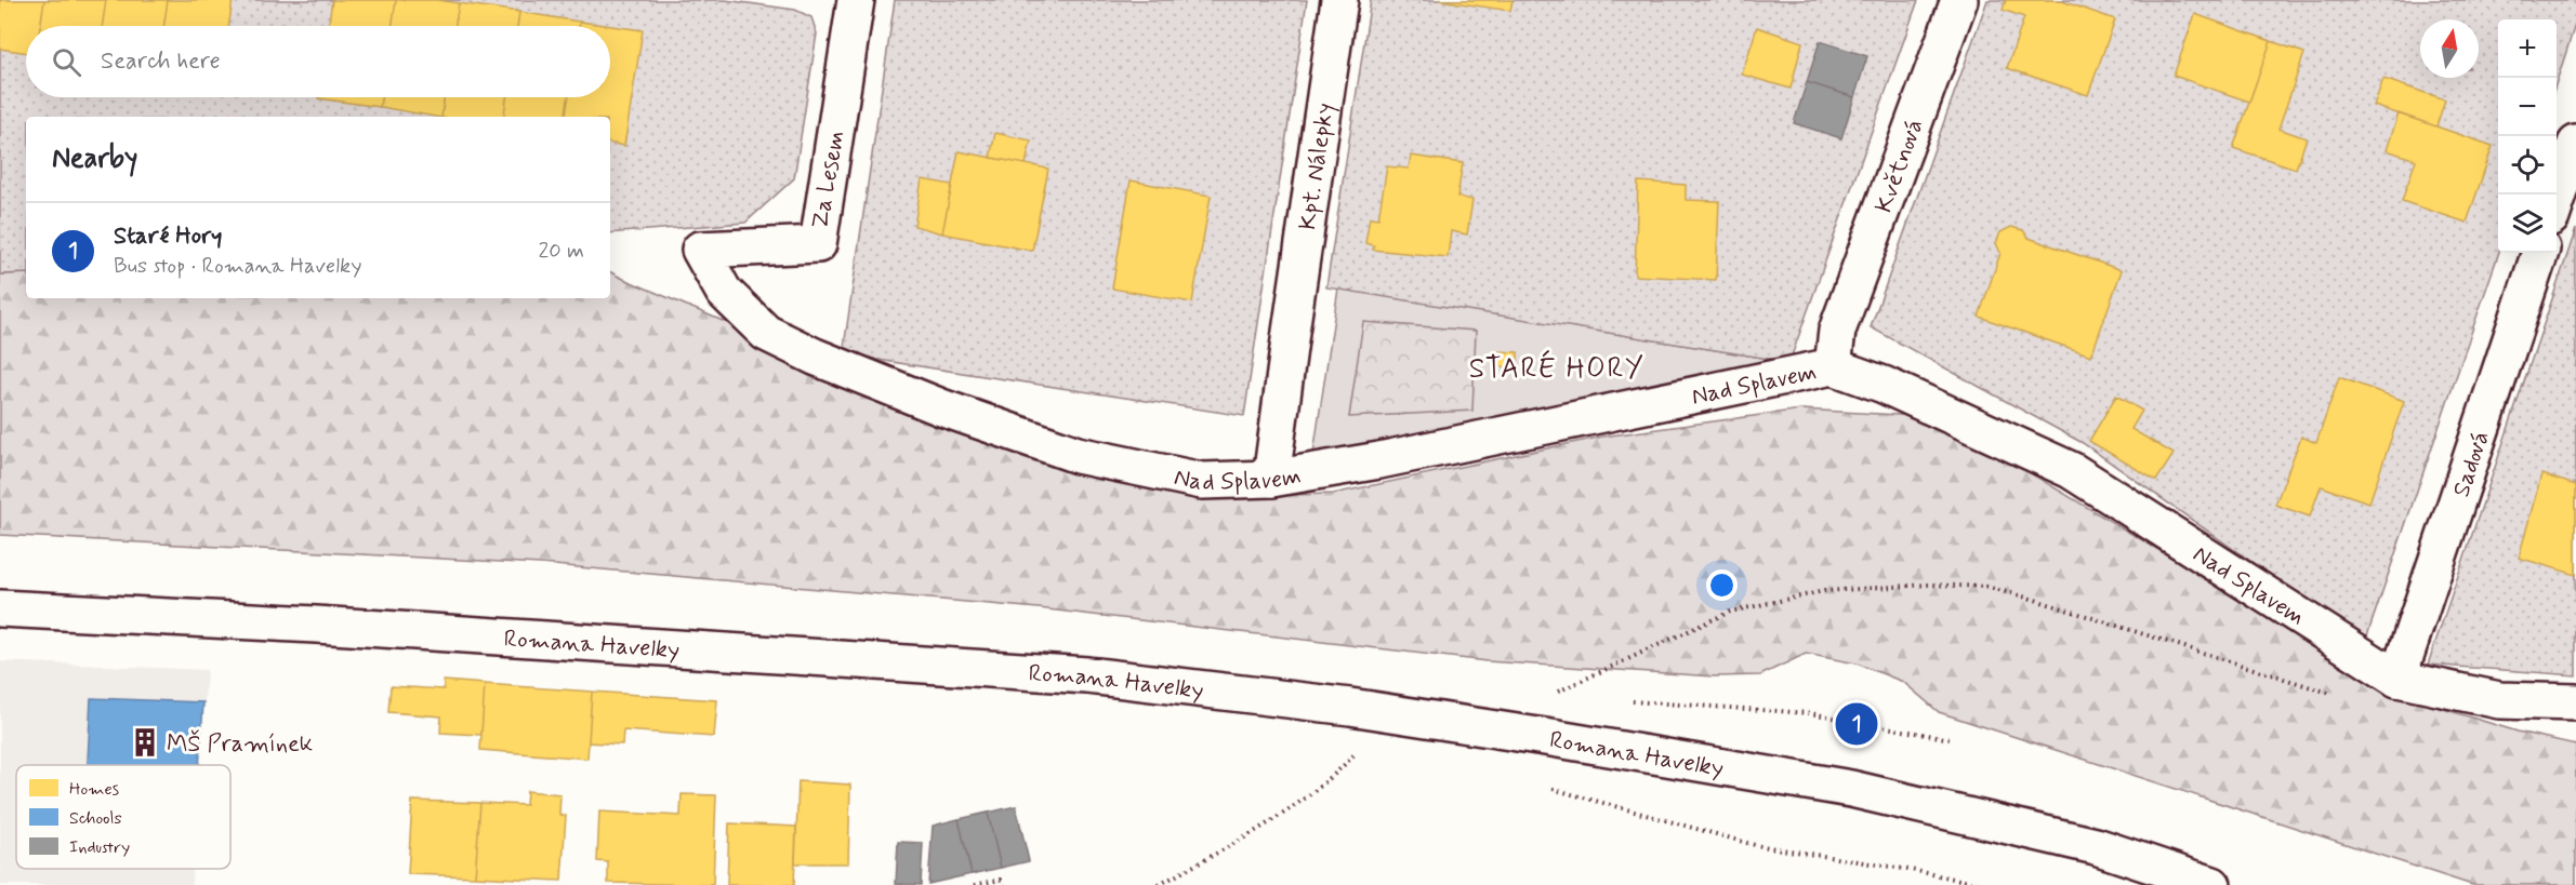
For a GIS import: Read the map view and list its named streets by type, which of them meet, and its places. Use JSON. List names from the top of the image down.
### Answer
{
  "streets": {
    "street": [
      "Květnová",
      "Kpt. Nálepky",
      "Za Lesem",
      "Nad Splavem",
      "Sadová",
      "Romana Havelky"
    ]
  },
  "crossings": [
    ["Květnová", "Nad Splavem"],
    ["Kpt. Nálepky", "Nad Splavem"],
    ["Za Lesem", "Nad Splavem"],
    ["Nad Splavem", "Sadová"]
  ],
  "districts": ["STARÉ HORY"],
  "places": {
    "building": ["MŠ Pramínek"]
  },
  "legend": ["Homes", "Schools", "Industry"],
  "north": "top",
  "page": {
    "map_buttons": ["+", "−"],
    "search": "Search here",
    "heading": "Nearby",
    "list": [
      {
        "mark": "1",
        "name": "Staré Hory",
        "note": "Bus stop · Romana Havelky",
        "value": "20 m"
      }
    ],
    "pins": "1"
  }
}
